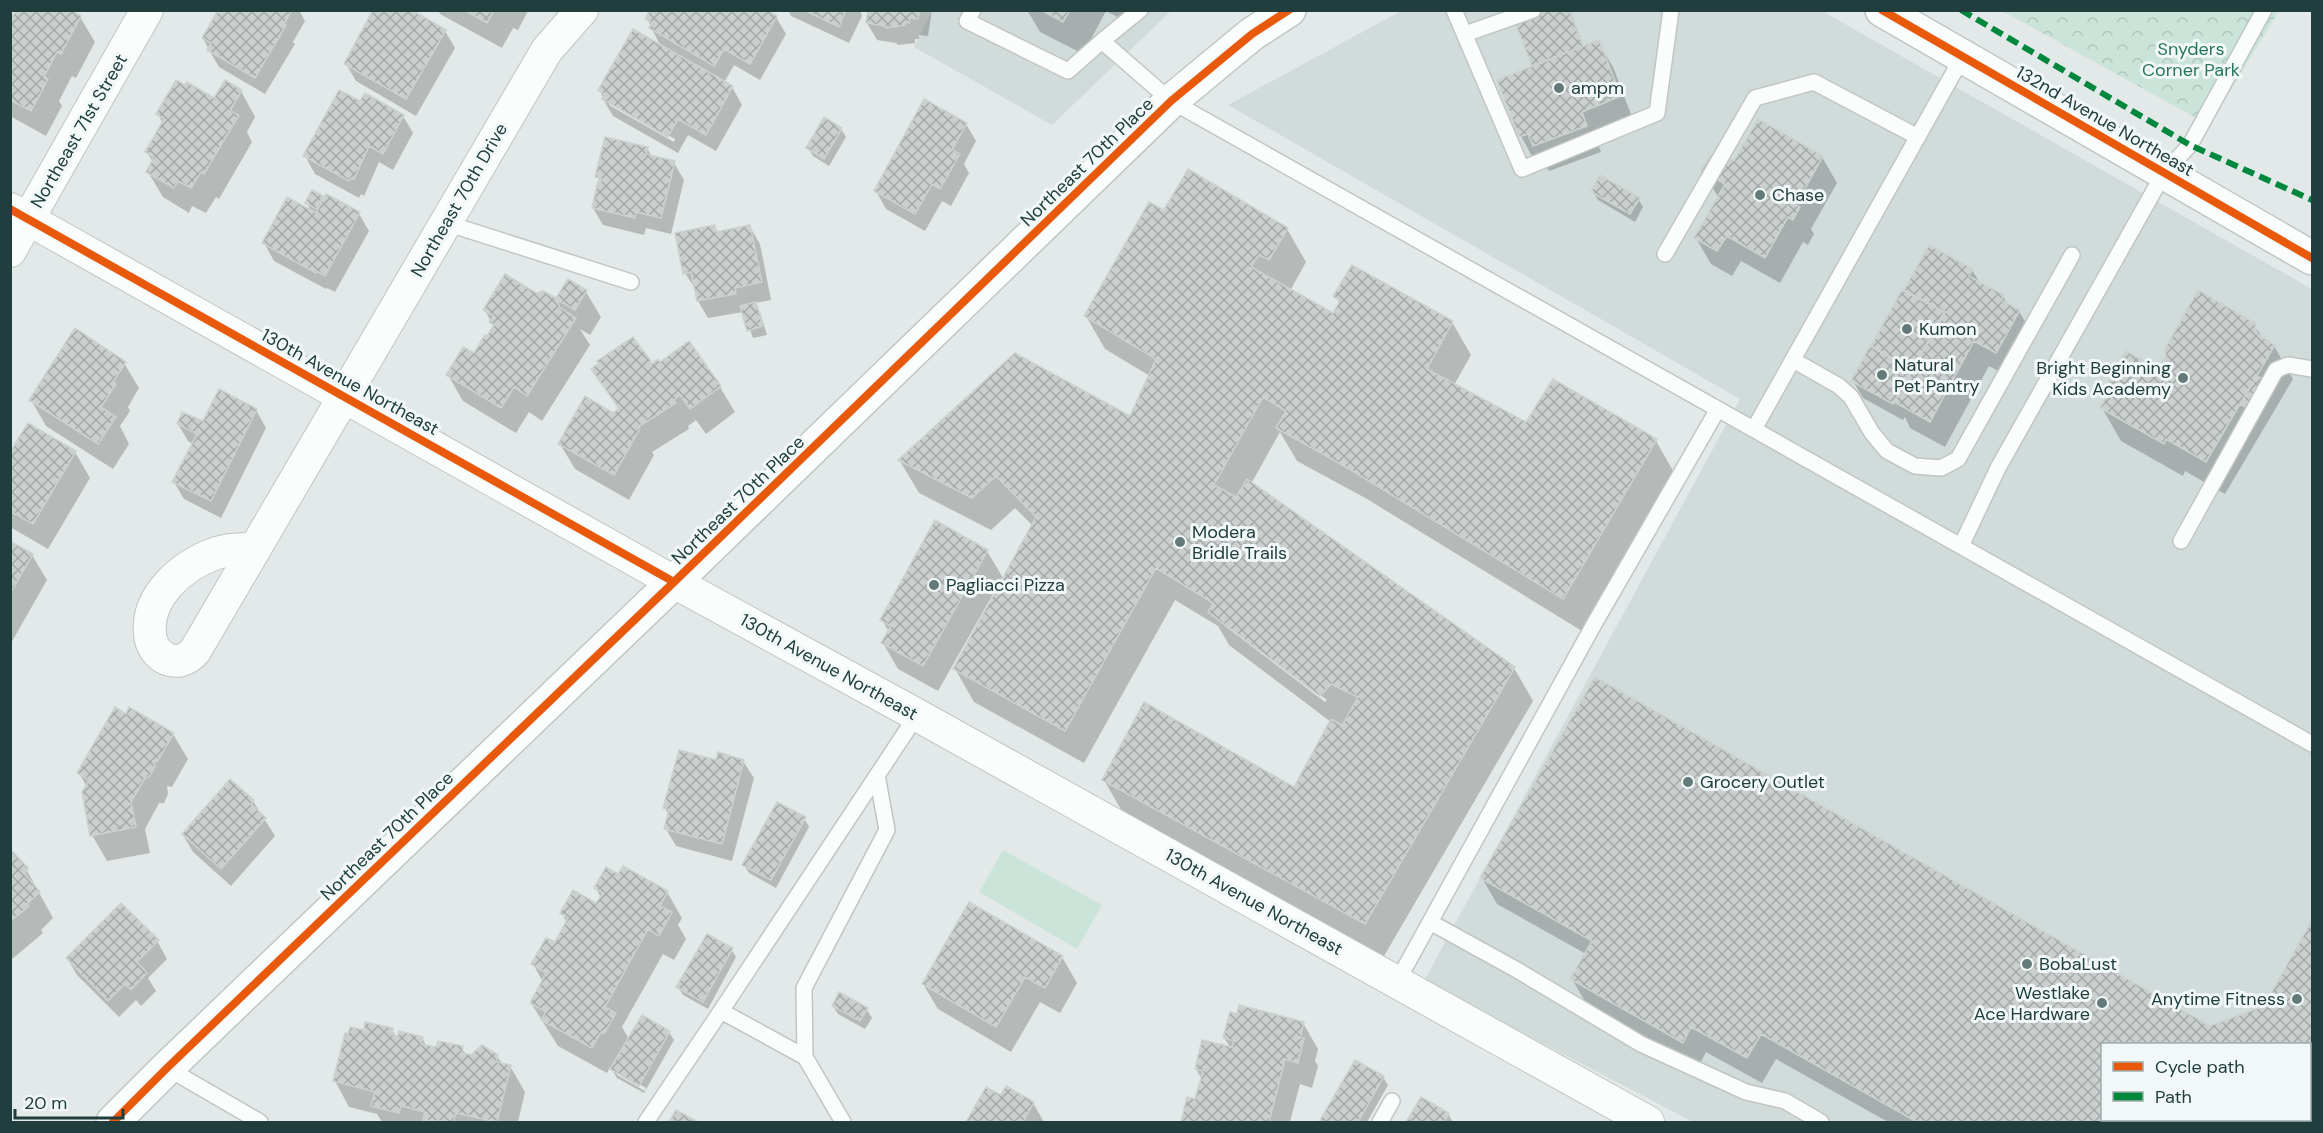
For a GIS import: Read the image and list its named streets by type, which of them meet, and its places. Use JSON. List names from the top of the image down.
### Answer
{
  "streets": {
    "main road": ["132nd Avenue Northeast", "Northeast 70th Place"],
    "street": ["Northeast 71st Street", "Northeast 70th Drive", "130th Avenue Northeast"]
  },
  "crossings": [
    ["Northeast 71st Street", "130th Avenue Northeast"],
    ["Northeast 70th Place", "130th Avenue Northeast"],
    ["Northeast 70th Drive", "130th Avenue Northeast"]
  ],
  "parks": ["Snyders Corner Park"],
  "places": [
    "ampm",
    "Chase",
    "Kumon",
    "Natural Pet Pantry",
    "Bright Beginning Kids Academy",
    "Modera Bridle Trails",
    "Pagliacci Pizza",
    "Grocery Outlet",
    "BobaLust",
    "Anytime Fitness",
    "Westlake Ace Hardware"
  ],
  "legend": ["Cycle path", "Path"],
  "scale_bar": "20 m"
}
